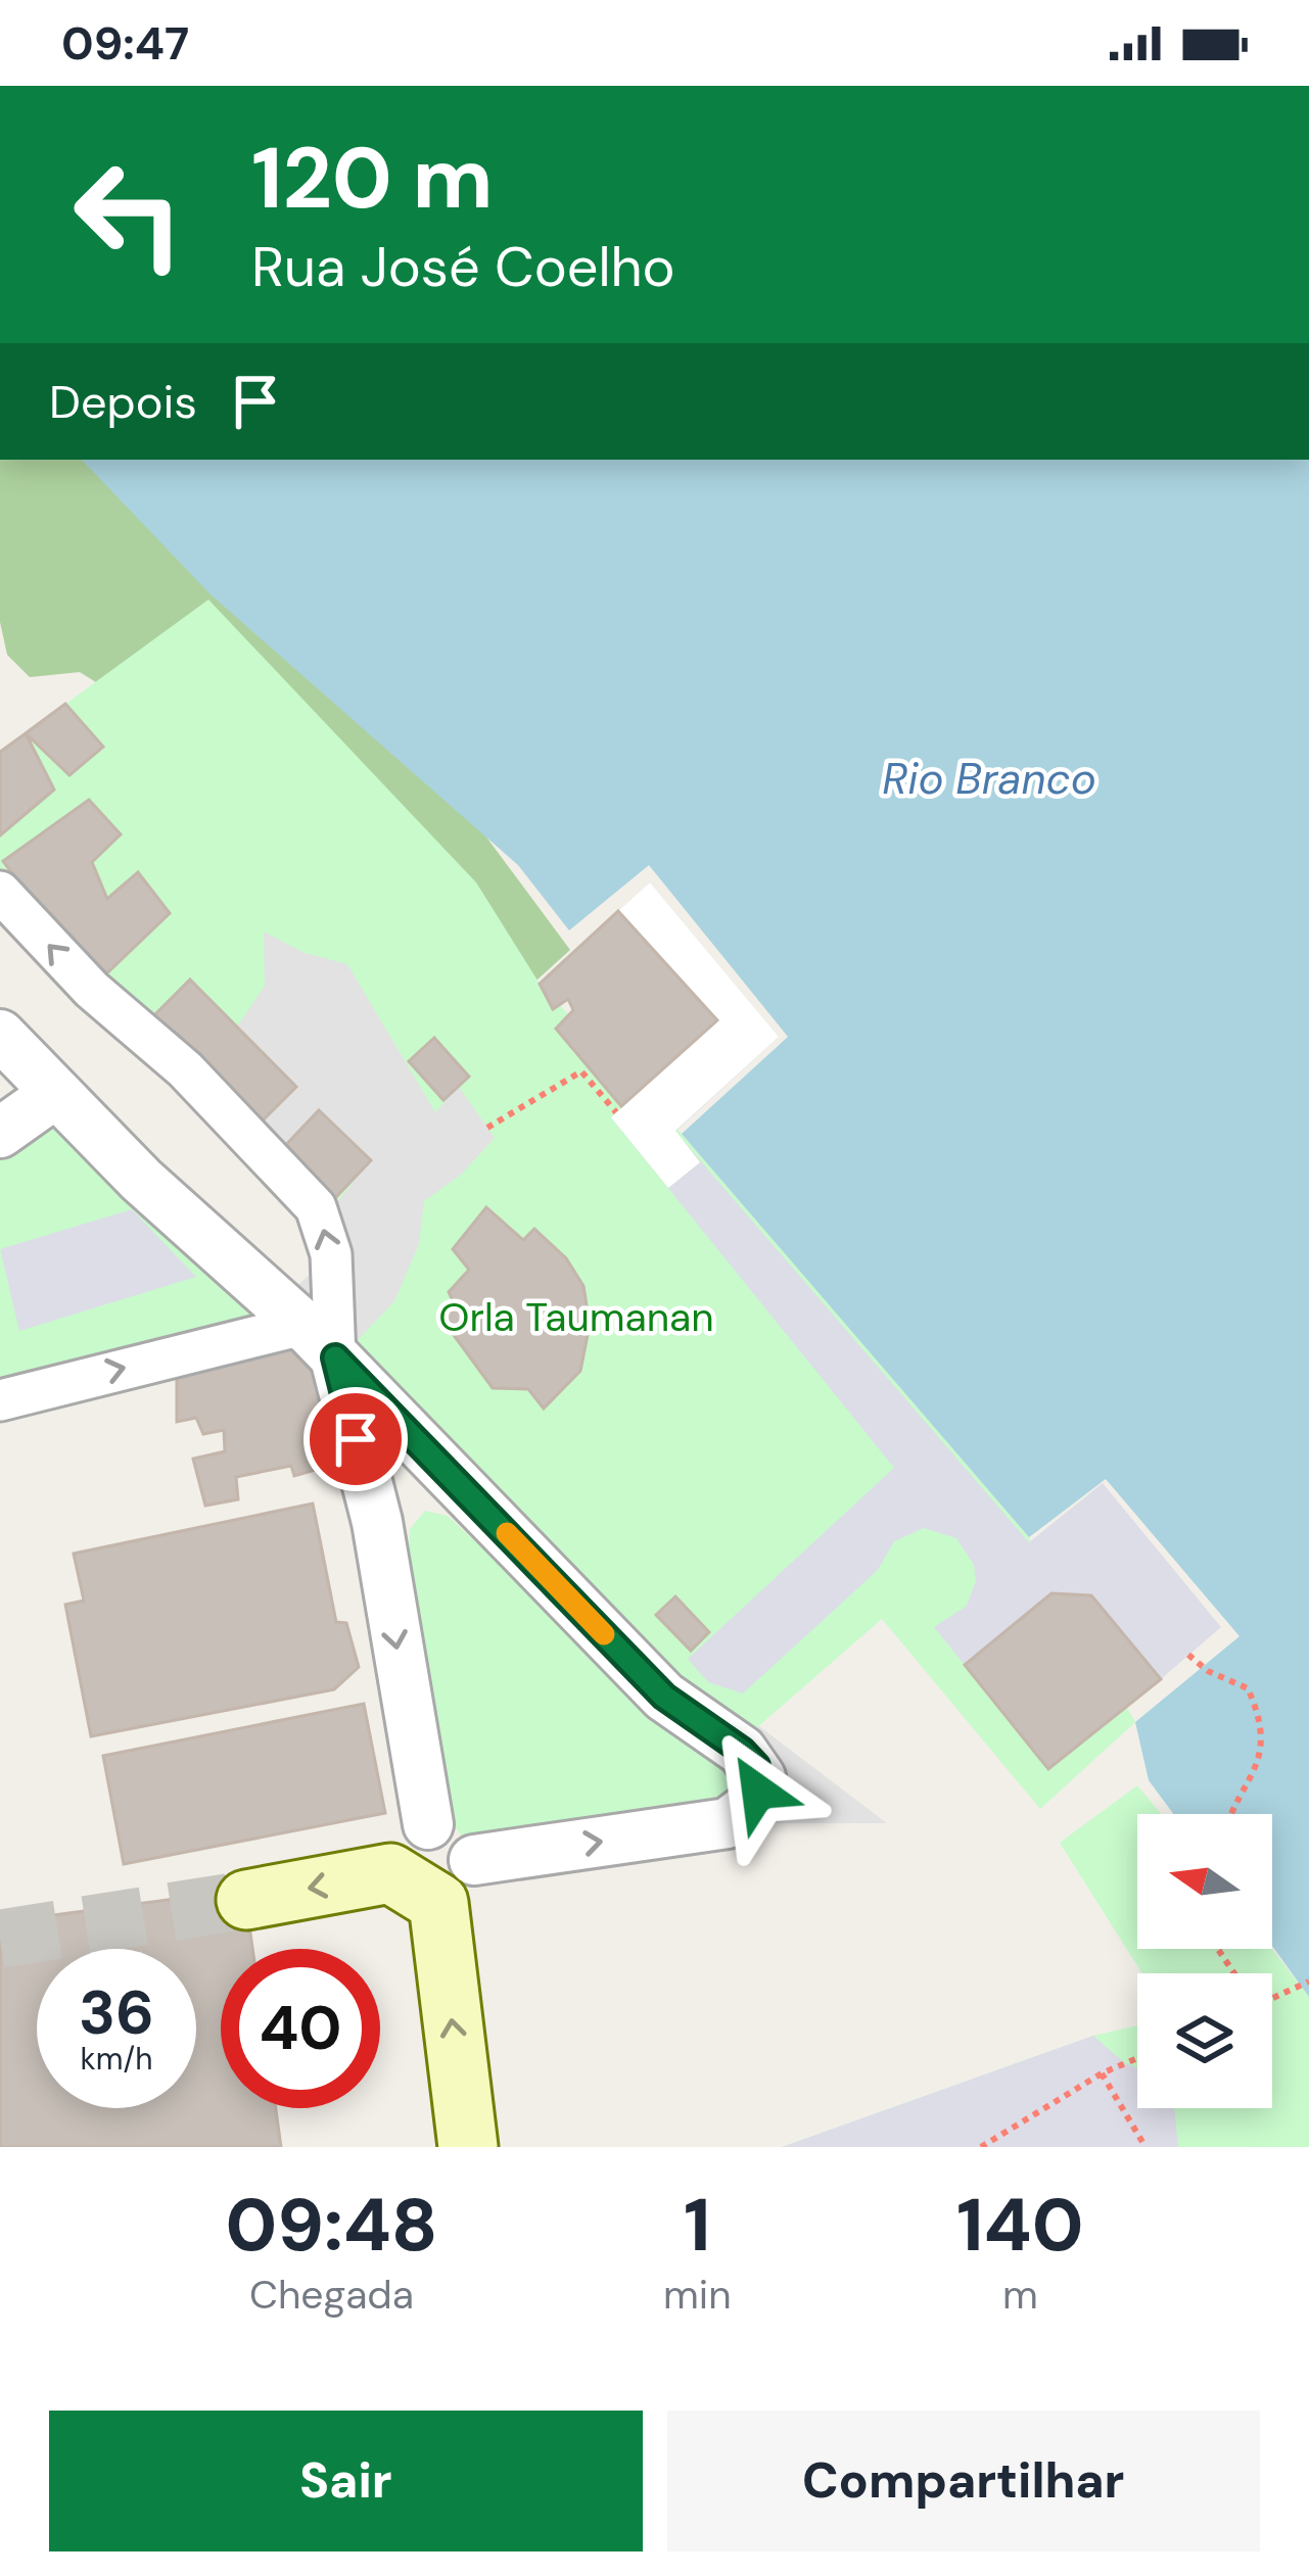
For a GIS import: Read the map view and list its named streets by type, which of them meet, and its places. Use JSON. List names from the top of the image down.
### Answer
{
  "water": ["Rio Branco"],
  "parks": ["Orla Taumanan"],
  "north": "left",
  "page": {
    "status": "09:47",
    "turn": ["120 m", "Rua José Coelho"],
    "then": "Depois",
    "speed": "36 km/h",
    "limit": "40",
    "eta": [
      "09:48",
      "Chegada",
      "1",
      "min",
      "140",
      "m"
    ],
    "buttons": ["Sair", "Compartilhar"]
  }
}
